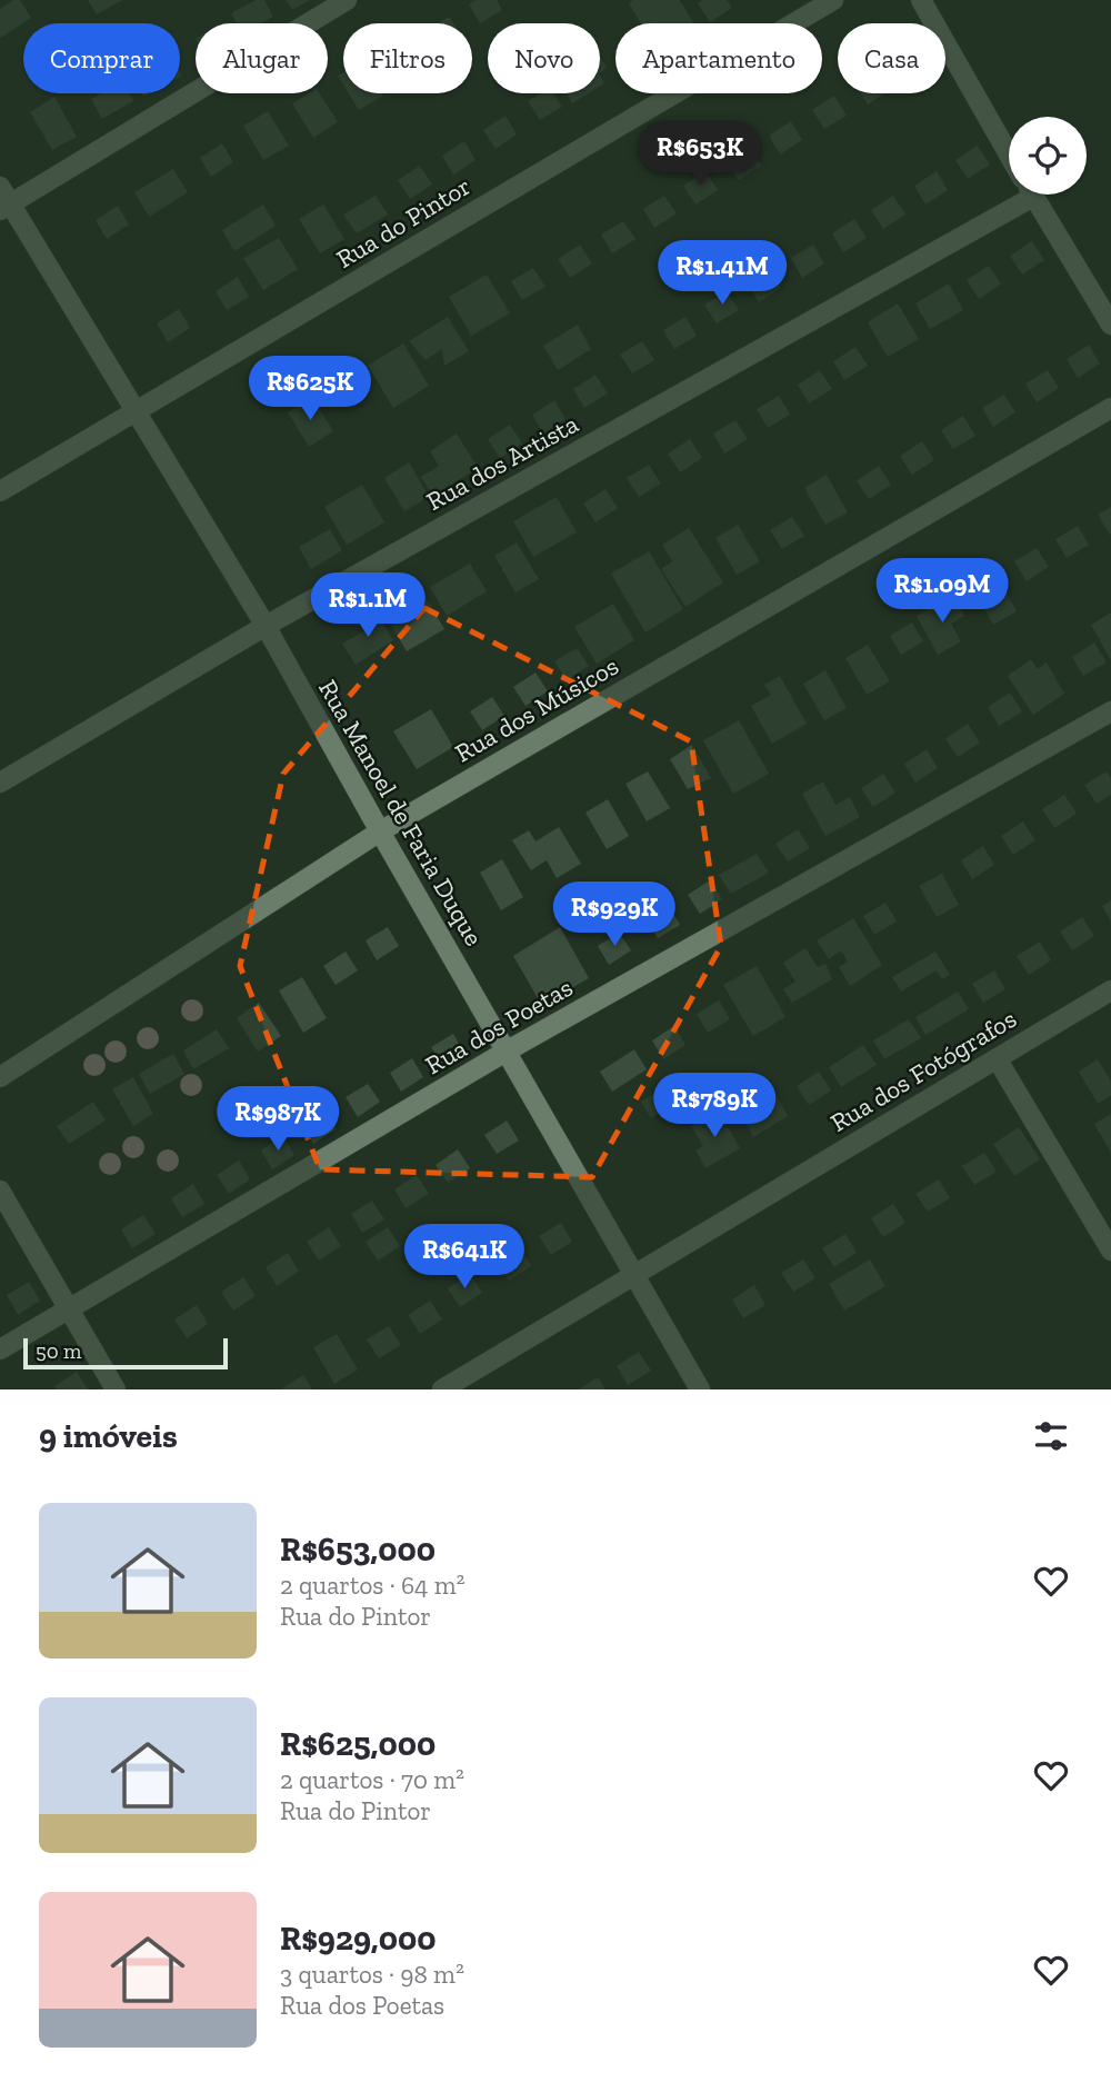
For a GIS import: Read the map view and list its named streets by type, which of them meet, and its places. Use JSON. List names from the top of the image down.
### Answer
{
  "streets": {
    "street": [
      "Rua do Pintor",
      "Rua dos Artista",
      "Rua dos Músicos",
      "Rua Manoel de Faria Duque",
      "Rua dos Poetas",
      "Rua dos Fotógrafos"
    ]
  },
  "crossings": [
    ["Rua do Pintor", "Rua Manoel de Faria Duque"],
    ["Rua dos Artista", "Rua Manoel de Faria Duque"],
    ["Rua dos Músicos", "Rua Manoel de Faria Duque"],
    ["Rua Manoel de Faria Duque", "Rua dos Poetas"],
    ["Rua Manoel de Faria Duque", "Rua dos Fotógrafos"]
  ],
  "scale_bar": "50 m",
  "page": {
    "chip": [
      "Comprar",
      "Alugar",
      "Filtros",
      "Novo",
      "Apartamento",
      "Casa"
    ],
    "price": [
      "R$653K",
      "R$1.41M",
      "R$625K",
      "R$1.09M",
      "R$1.1M",
      "R$929K",
      "R$789K",
      "R$987K",
      "R$641K"
    ],
    "scale": "50 m",
    "heading": "9 imóveis",
    "list": [
      {
        "name": "R$653,000",
        "note": "2 quartos · 64 m² · Rua do Pintor"
      },
      {
        "name": "R$625,000",
        "note": "2 quartos · 70 m² · Rua do Pintor"
      },
      {
        "name": "R$929,000",
        "note": "3 quartos · 98 m² · Rua dos Poetas"
      }
    ]
  }
}
